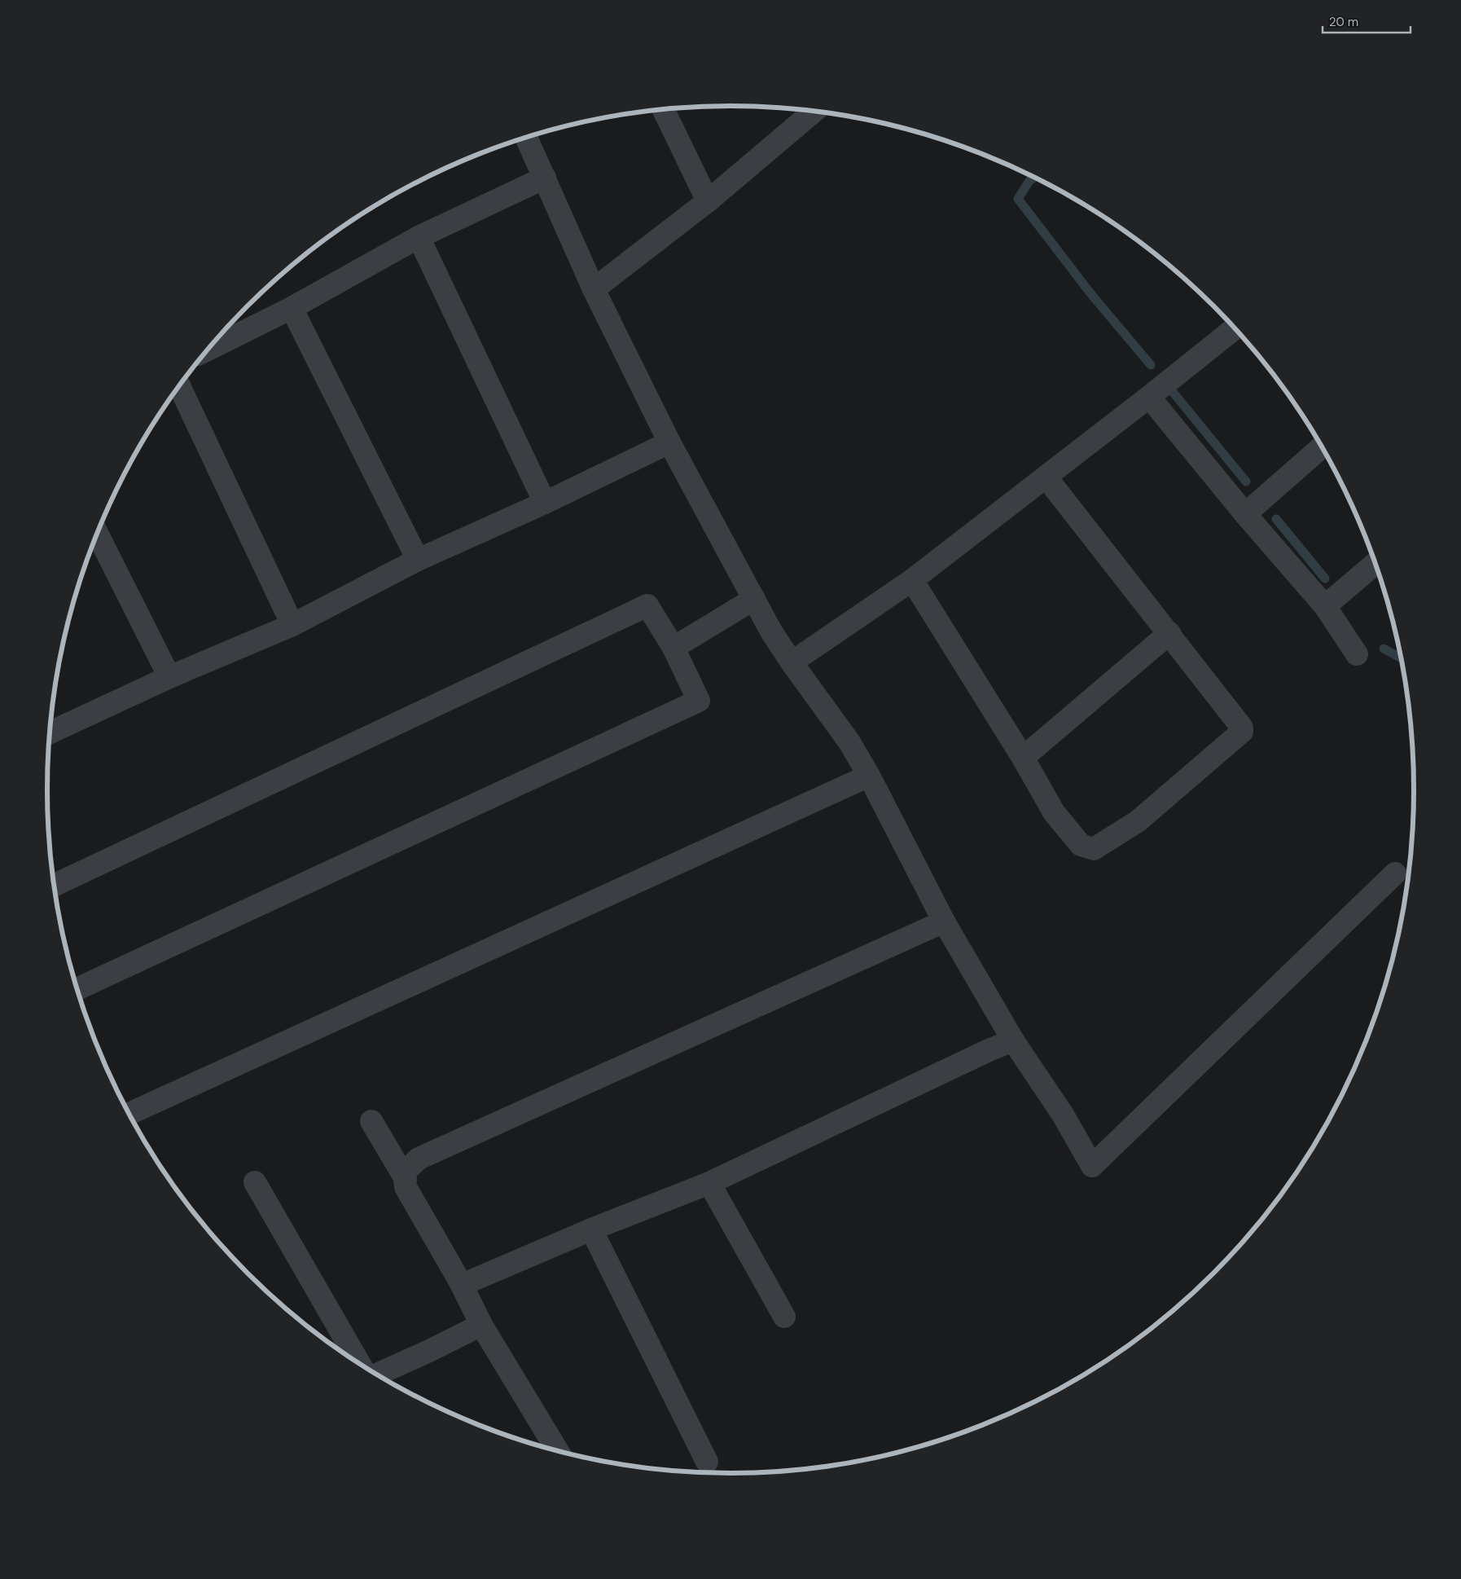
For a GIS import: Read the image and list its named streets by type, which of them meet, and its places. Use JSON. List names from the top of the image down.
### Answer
{
  "scale_bar": "20 m"
}
